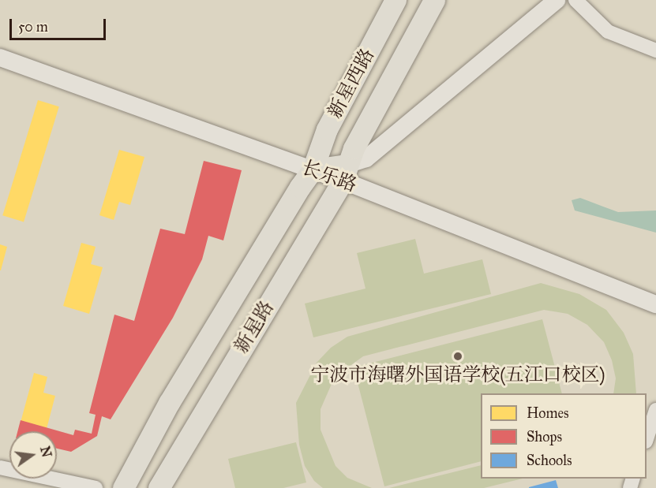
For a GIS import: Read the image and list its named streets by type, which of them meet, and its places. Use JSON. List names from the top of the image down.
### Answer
{
  "streets": {
    "main road": ["新星西路", "新星路"],
    "street": ["长乐路"]
  },
  "crossings": [
    ["新星西路", "长乐路"],
    ["新星西路", "新星路"],
    ["长乐路", "新星路"]
  ],
  "places": ["宁波市海曙外国语学校(五江口校区)"],
  "legend": ["Homes", "Shops", "Schools"],
  "scale_bar": "50 m",
  "north": "right"
}
